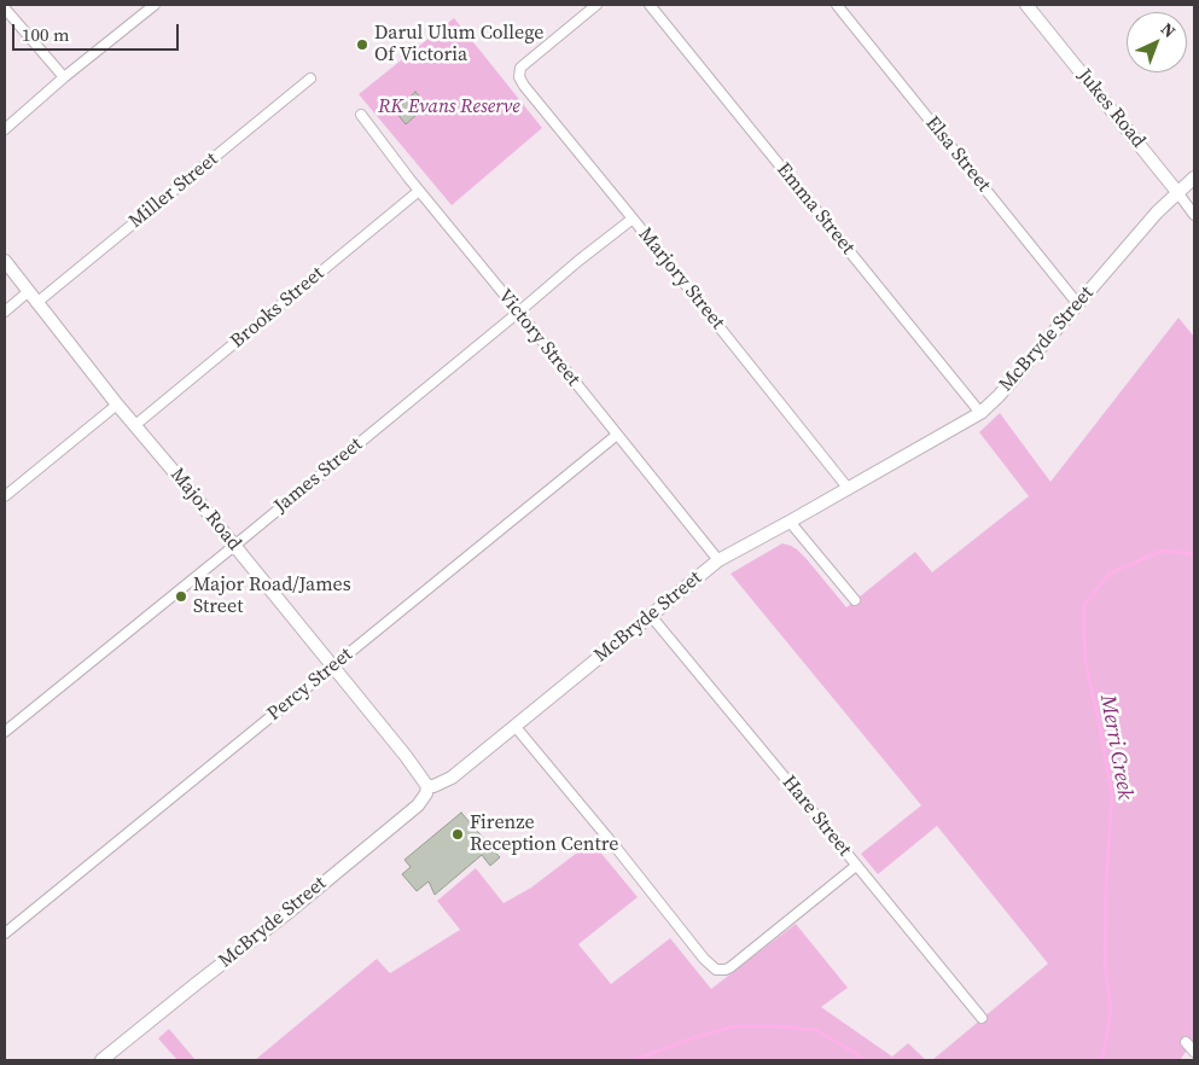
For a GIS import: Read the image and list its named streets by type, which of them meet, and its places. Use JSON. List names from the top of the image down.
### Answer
{
  "streets": {
    "street": [
      "Jukes Road",
      "Elsa Street",
      "Miller Street",
      "Emma Street",
      "Marjory Street",
      "Brooks Street",
      "Victory Street",
      "McBryde Street",
      "James Street",
      "Major Road",
      "Percy Street",
      "Hare Street"
    ]
  },
  "crossings": [
    ["Jukes Road", "McBryde Street"],
    ["Elsa Street", "McBryde Street"],
    ["Miller Street", "Major Road"],
    ["Emma Street", "McBryde Street"],
    ["Marjory Street", "McBryde Street"],
    ["Marjory Street", "James Street"],
    ["Brooks Street", "Victory Street"],
    ["Brooks Street", "Major Road"],
    ["Victory Street", "McBryde Street"],
    ["Victory Street", "James Street"],
    ["Victory Street", "Percy Street"],
    ["McBryde Street", "Major Road"],
    ["McBryde Street", "Hare Street"],
    ["James Street", "Major Road"],
    ["Major Road", "Percy Street"]
  ],
  "water": ["Merri Creek"],
  "parks": ["RK Evans Reserve"],
  "places": ["Darul Ulum College Of Victoria", "Major Road/James Street", "Firenze Reception Centre"],
  "scale_bar": "100 m",
  "north": "top right"
}
